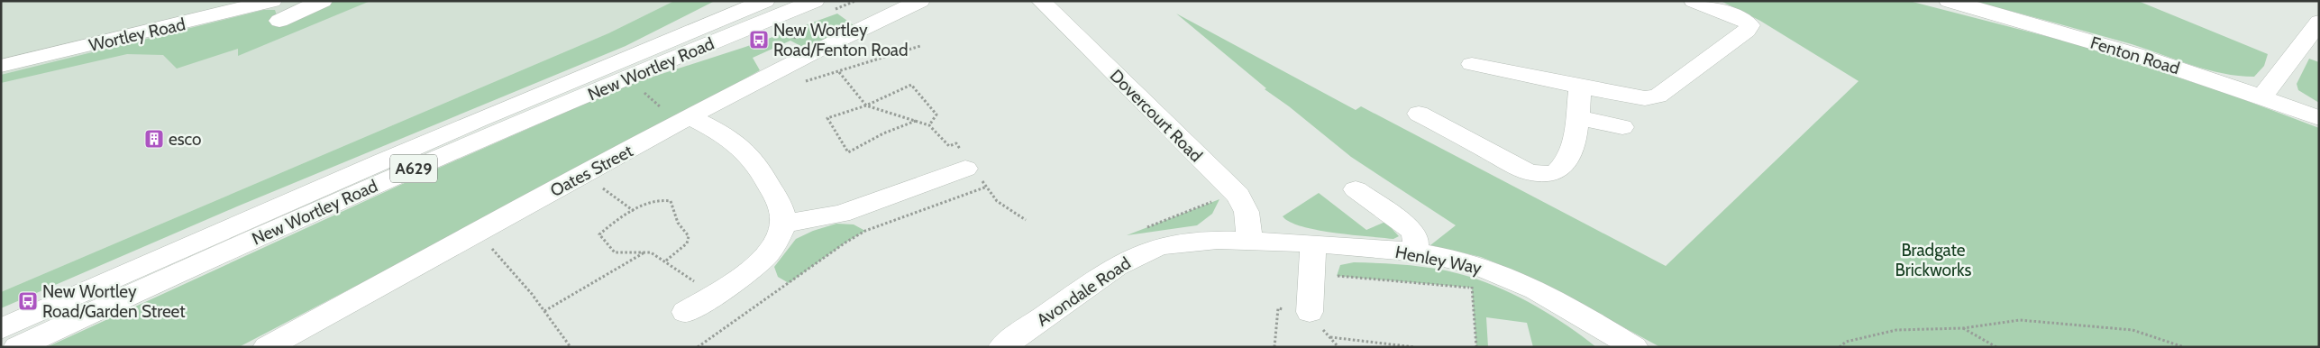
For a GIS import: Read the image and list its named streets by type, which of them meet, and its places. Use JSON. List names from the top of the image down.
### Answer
{
  "streets": {
    "street": [
      "Wortley Road",
      "Fenton Road",
      "New Wortley Road",
      "Dovercourt Road",
      "A629",
      "Oates Street",
      "Henley Way",
      "Avondale Road"
    ]
  },
  "crossings": [
    ["Dovercourt Road", "Henley Way"],
    ["Dovercourt Road", "Avondale Road"],
    ["Henley Way", "Avondale Road"]
  ],
  "parks": ["Bradgate Brickworks"],
  "places": {
    "bus stop": ["New Wortley Road/Fenton Road", "New Wortley Road/Garden Street"],
    "building": ["esco"]
  }
}
